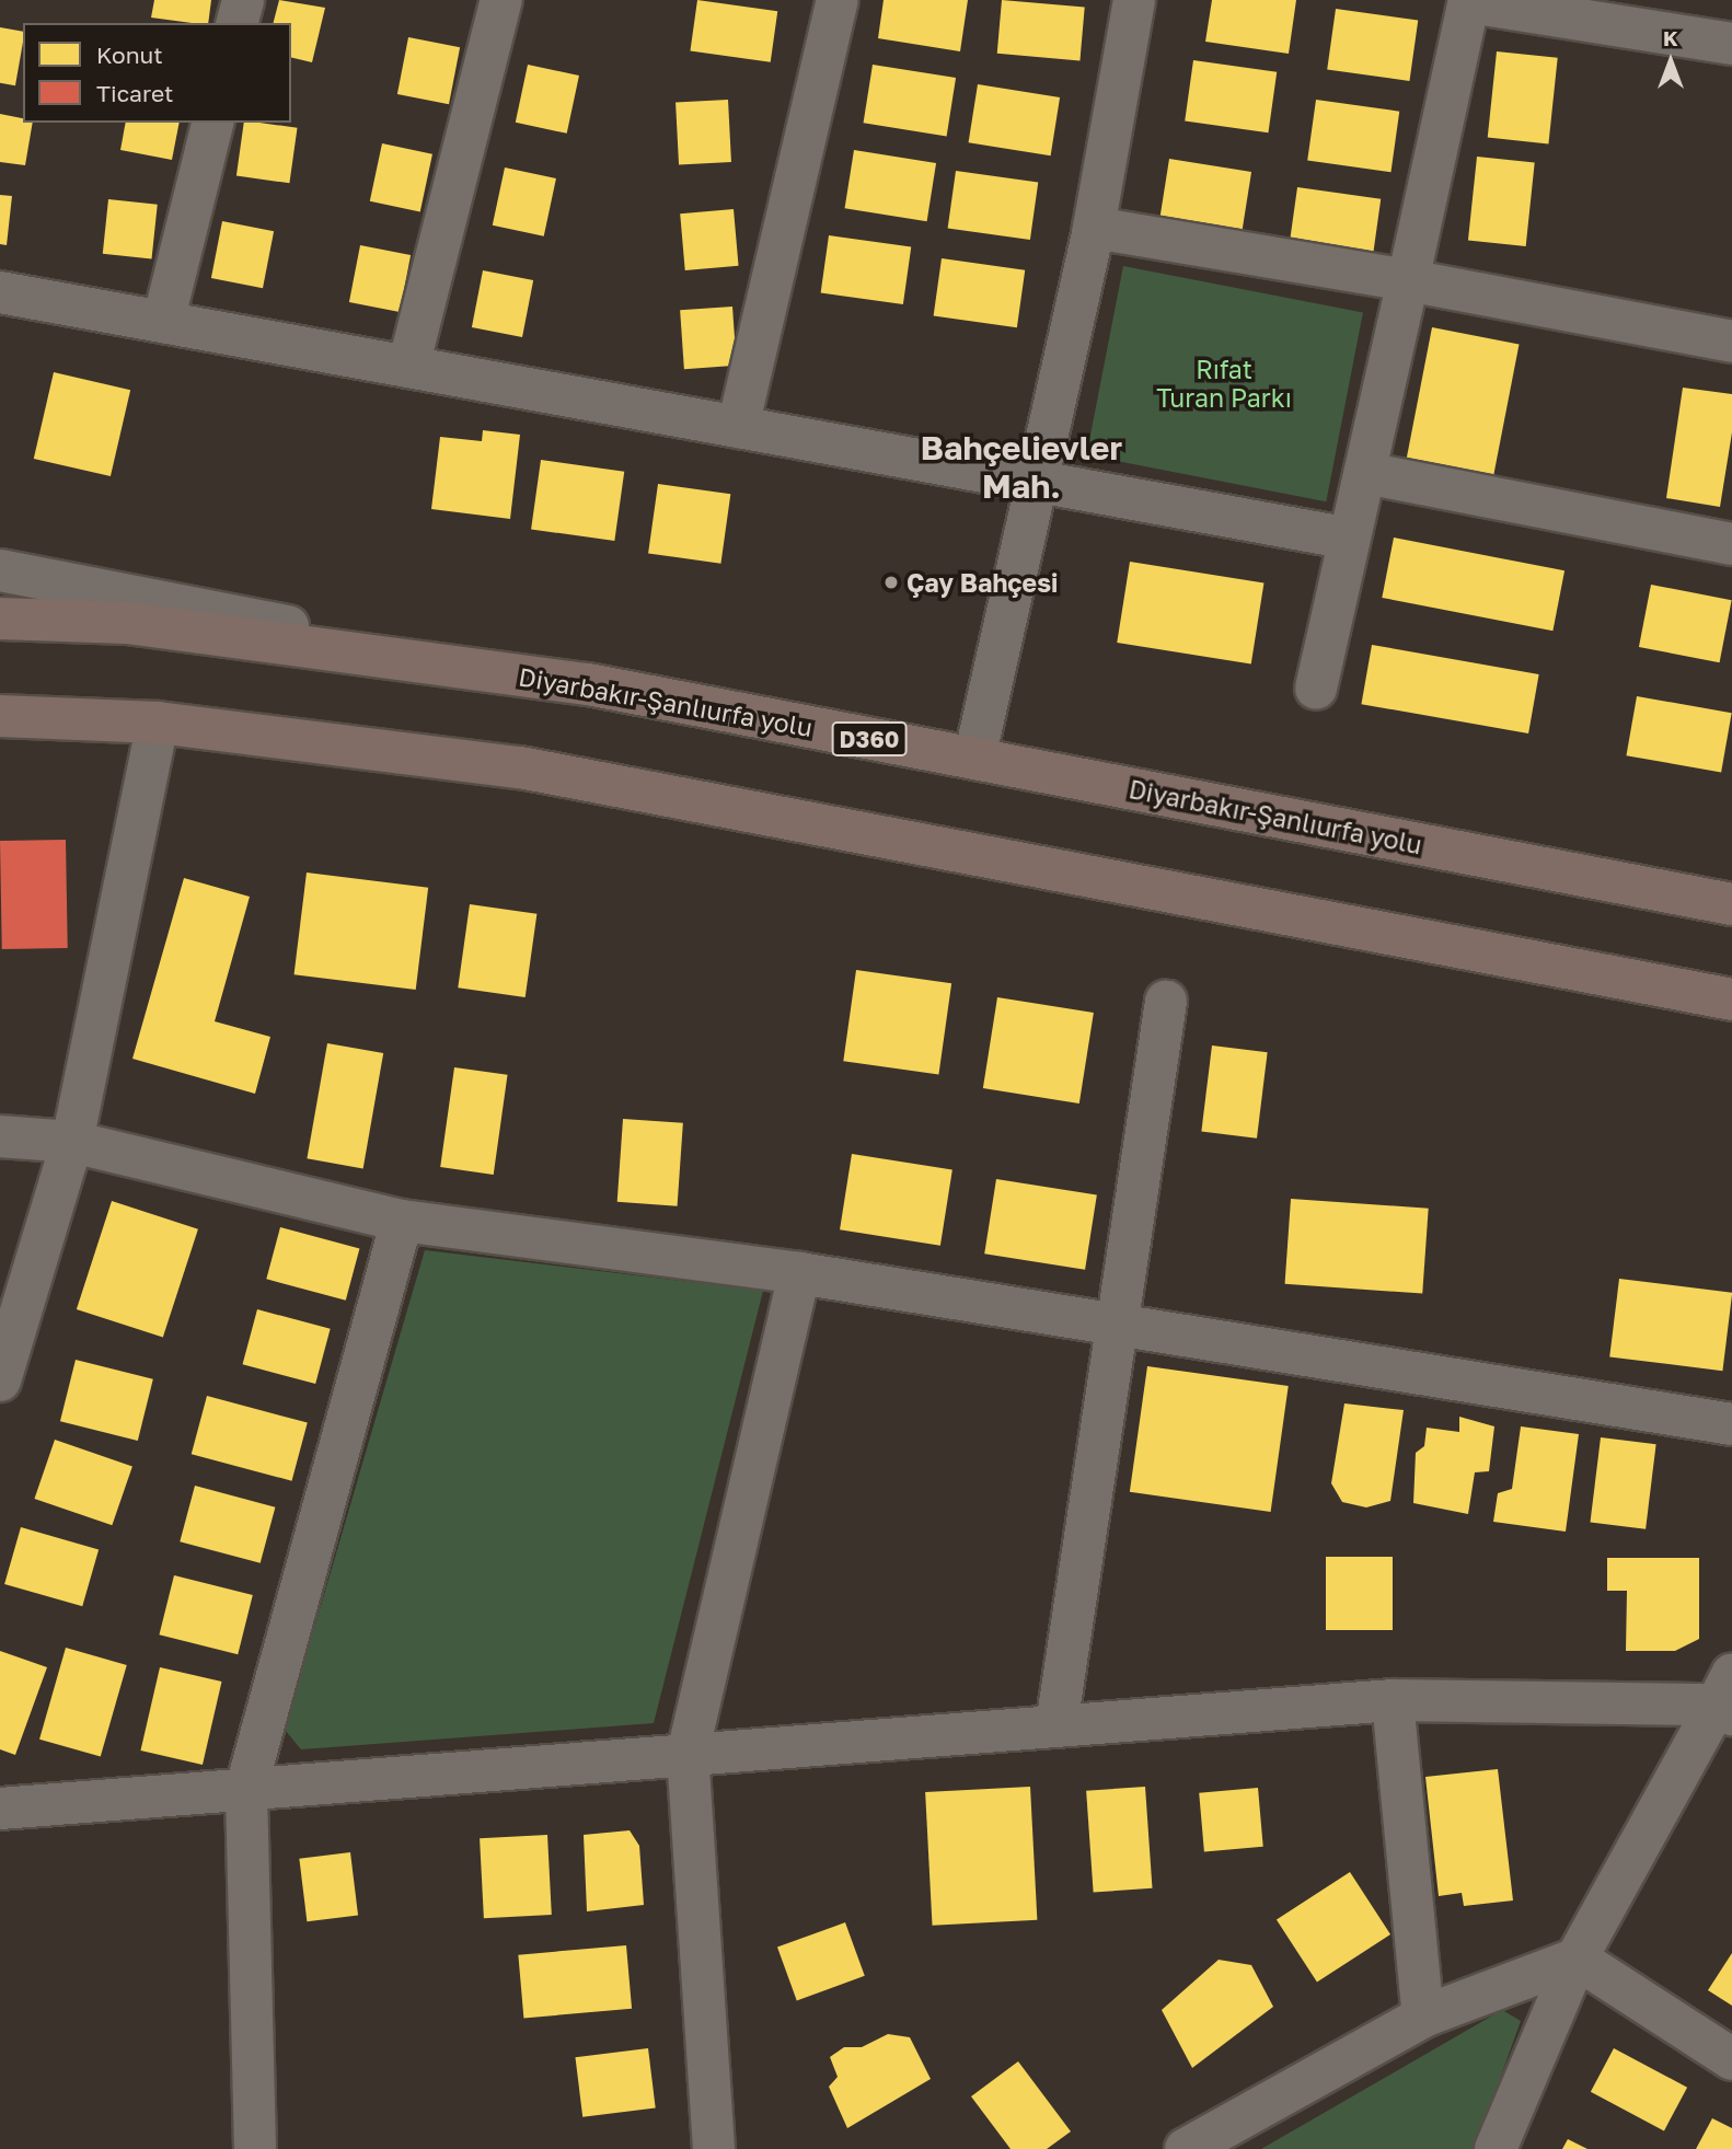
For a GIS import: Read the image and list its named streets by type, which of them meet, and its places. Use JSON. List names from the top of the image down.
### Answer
{
  "streets": {
    "highway": ["Diyarbakır-Şanlıurfa yolu", "D360"]
  },
  "districts": ["Bahçelievler Mah."],
  "parks": ["Rıfat Turan Parkı"],
  "places": ["Çay Bahçesi"],
  "legend": ["Konut", "Ticaret"],
  "north": "top"
}
